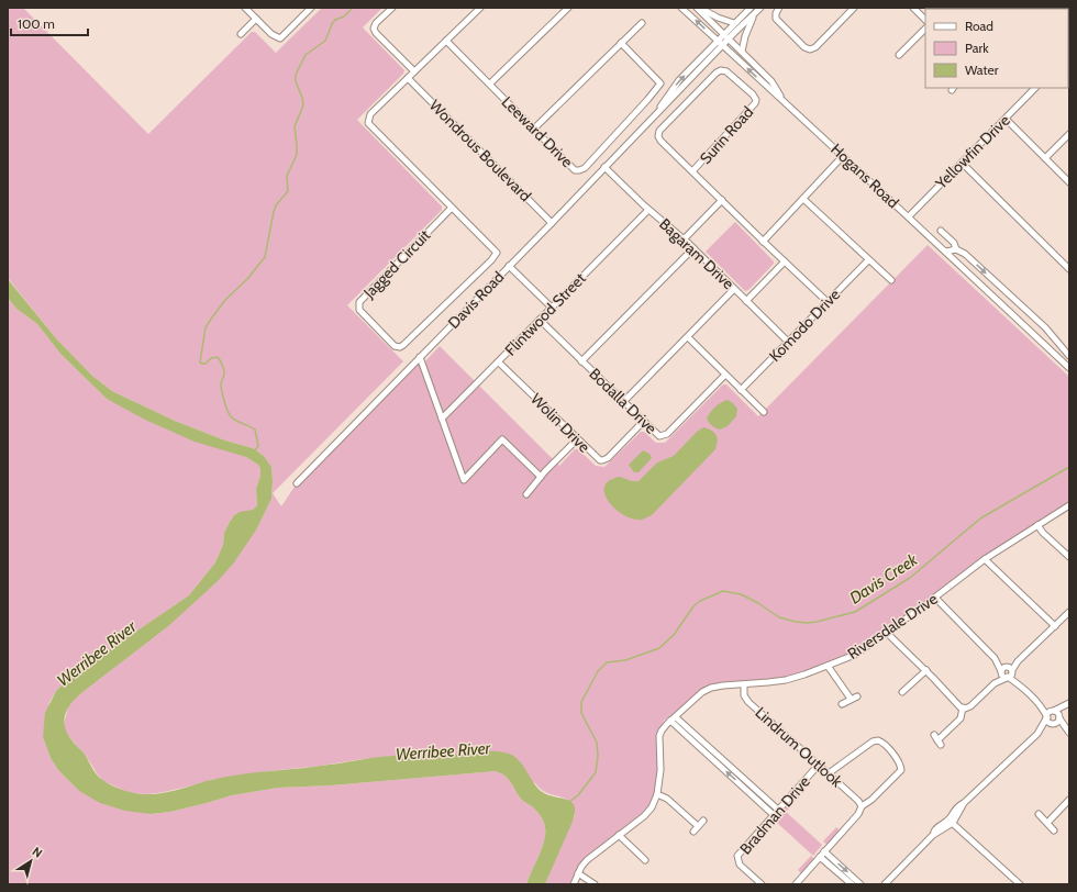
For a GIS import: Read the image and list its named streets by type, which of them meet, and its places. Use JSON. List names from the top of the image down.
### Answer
{
  "streets": {
    "street": [
      "Leeward Drive",
      "Surin Road",
      "Wondrous Boulevard",
      "Yellowfin Drive",
      "Hogans Road",
      "Bagaram Drive",
      "Jagged Circuit",
      "Davis Road",
      "Flintwood Street",
      "Komodo Drive",
      "Bodalla Drive",
      "Wolin Drive",
      "Riversdale Drive",
      "Lindrum Outlook",
      "Bradman Drive"
    ]
  },
  "crossings": [
    ["Leeward Drive", "Jagged Circuit"],
    ["Surin Road", "Komodo Drive"],
    ["Wondrous Boulevard", "Jagged Circuit"],
    ["Wondrous Boulevard", "Davis Road"],
    ["Yellowfin Drive", "Hogans Road"],
    ["Hogans Road", "Davis Road"],
    ["Bagaram Drive", "Davis Road"],
    ["Bagaram Drive", "Flintwood Street"],
    ["Bagaram Drive", "Komodo Drive"],
    ["Flintwood Street", "Bodalla Drive"],
    ["Flintwood Street", "Wolin Drive"],
    ["Bodalla Drive", "Wolin Drive"],
    ["Riversdale Drive", "Lindrum Outlook"],
    ["Lindrum Outlook", "Bradman Drive"]
  ],
  "water": ["Davis Creek", "Werribee River"],
  "legend": ["Road", "Park", "Water"],
  "scale_bar": "100 m",
  "north": "top right"
}
